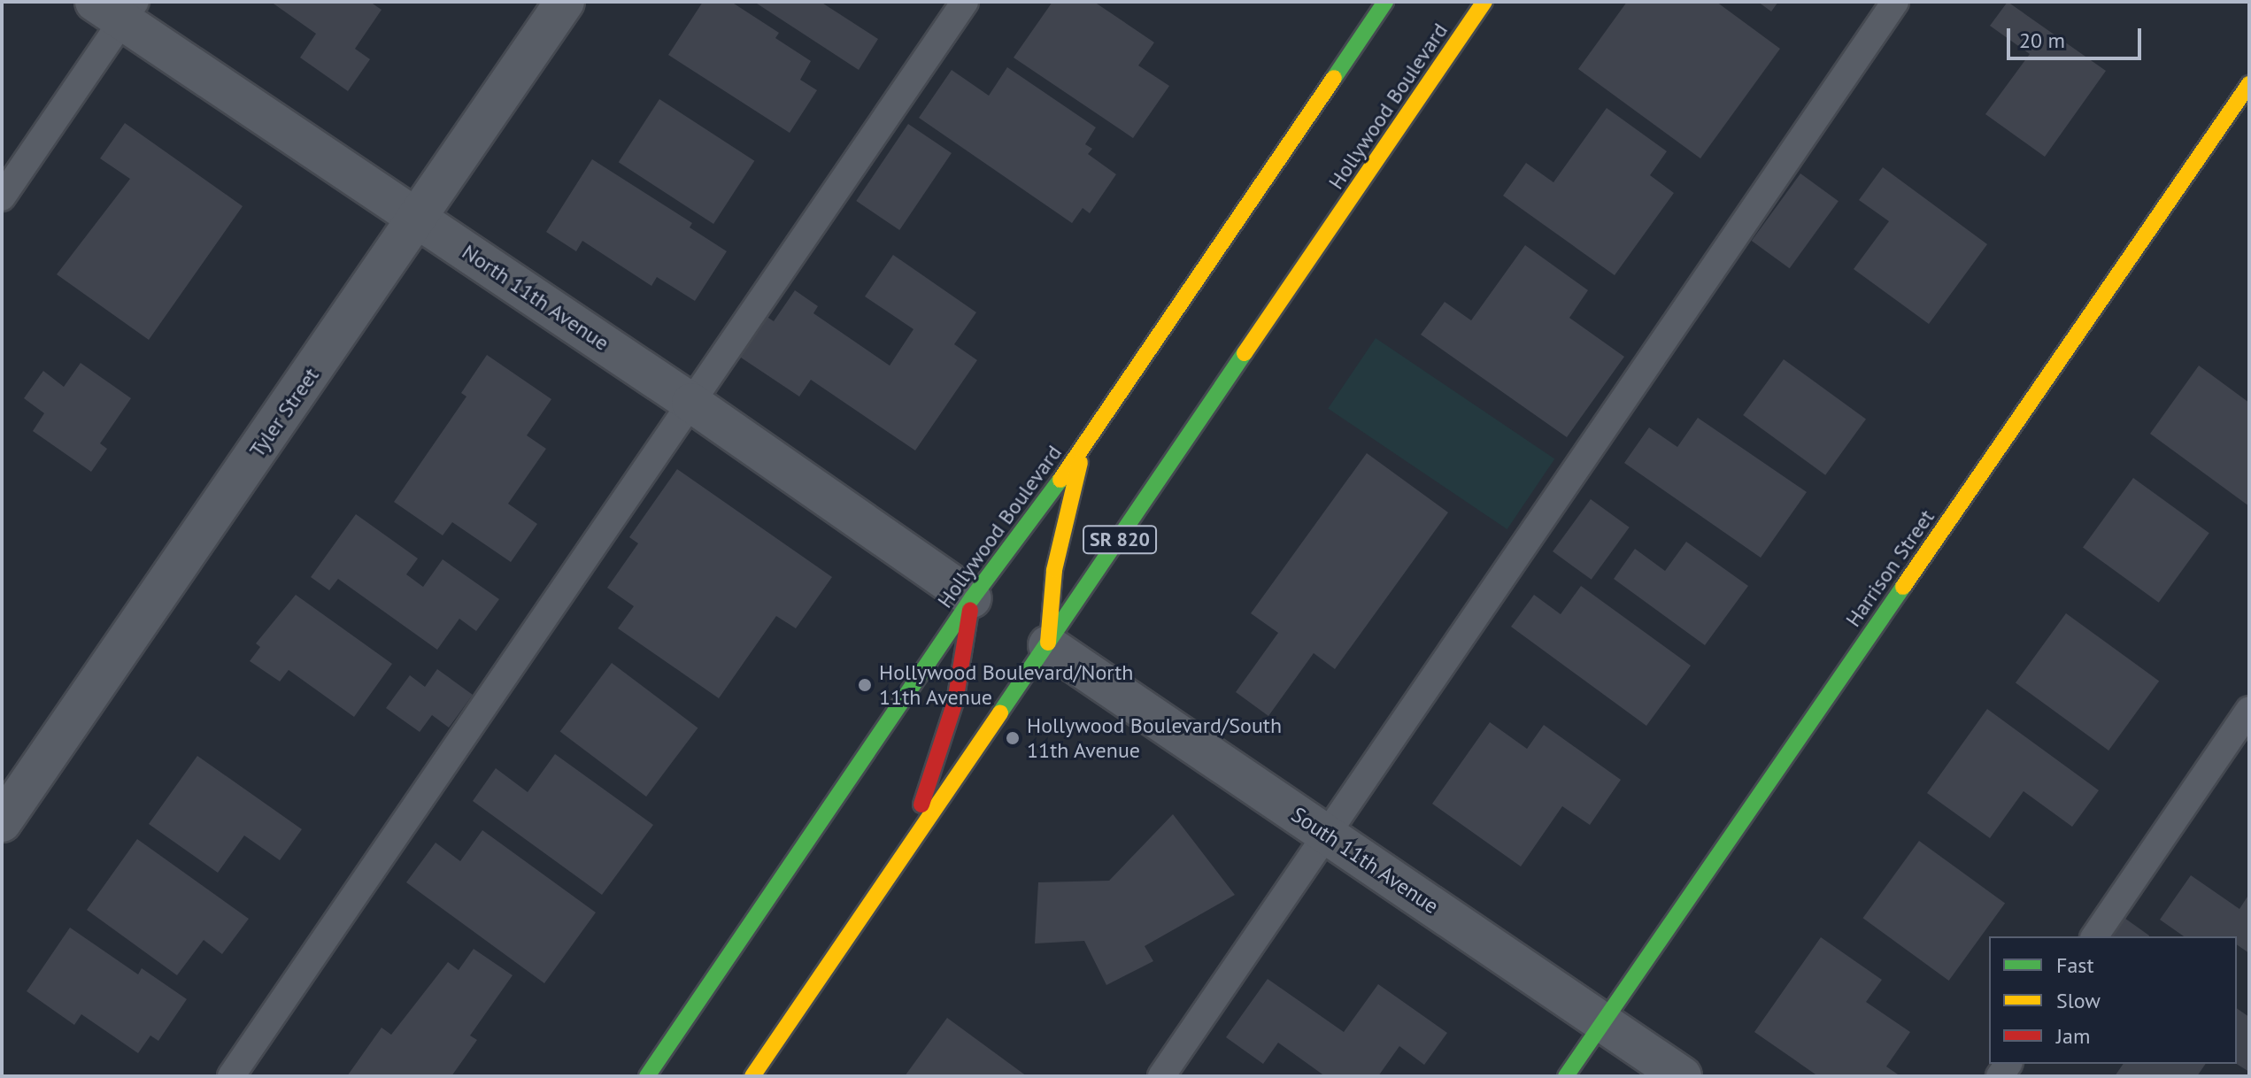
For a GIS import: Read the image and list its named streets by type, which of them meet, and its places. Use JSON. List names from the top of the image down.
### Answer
{
  "streets": {
    "main road": ["Hollywood Boulevard", "SR 820", "Harrison Street"],
    "street": ["North 11th Avenue", "Tyler Street", "South 11th Avenue"]
  },
  "crossings": [
    ["Hollywood Boulevard", "North 11th Avenue"],
    ["Hollywood Boulevard", "South 11th Avenue"],
    ["North 11th Avenue", "Tyler Street"],
    ["Harrison Street", "South 11th Avenue"]
  ],
  "places": ["Hollywood Boulevard/North 11th Avenue", "Hollywood Boulevard/South 11th Avenue"],
  "legend": ["Fast", "Slow", "Jam"],
  "scale_bar": "20 m"
}
